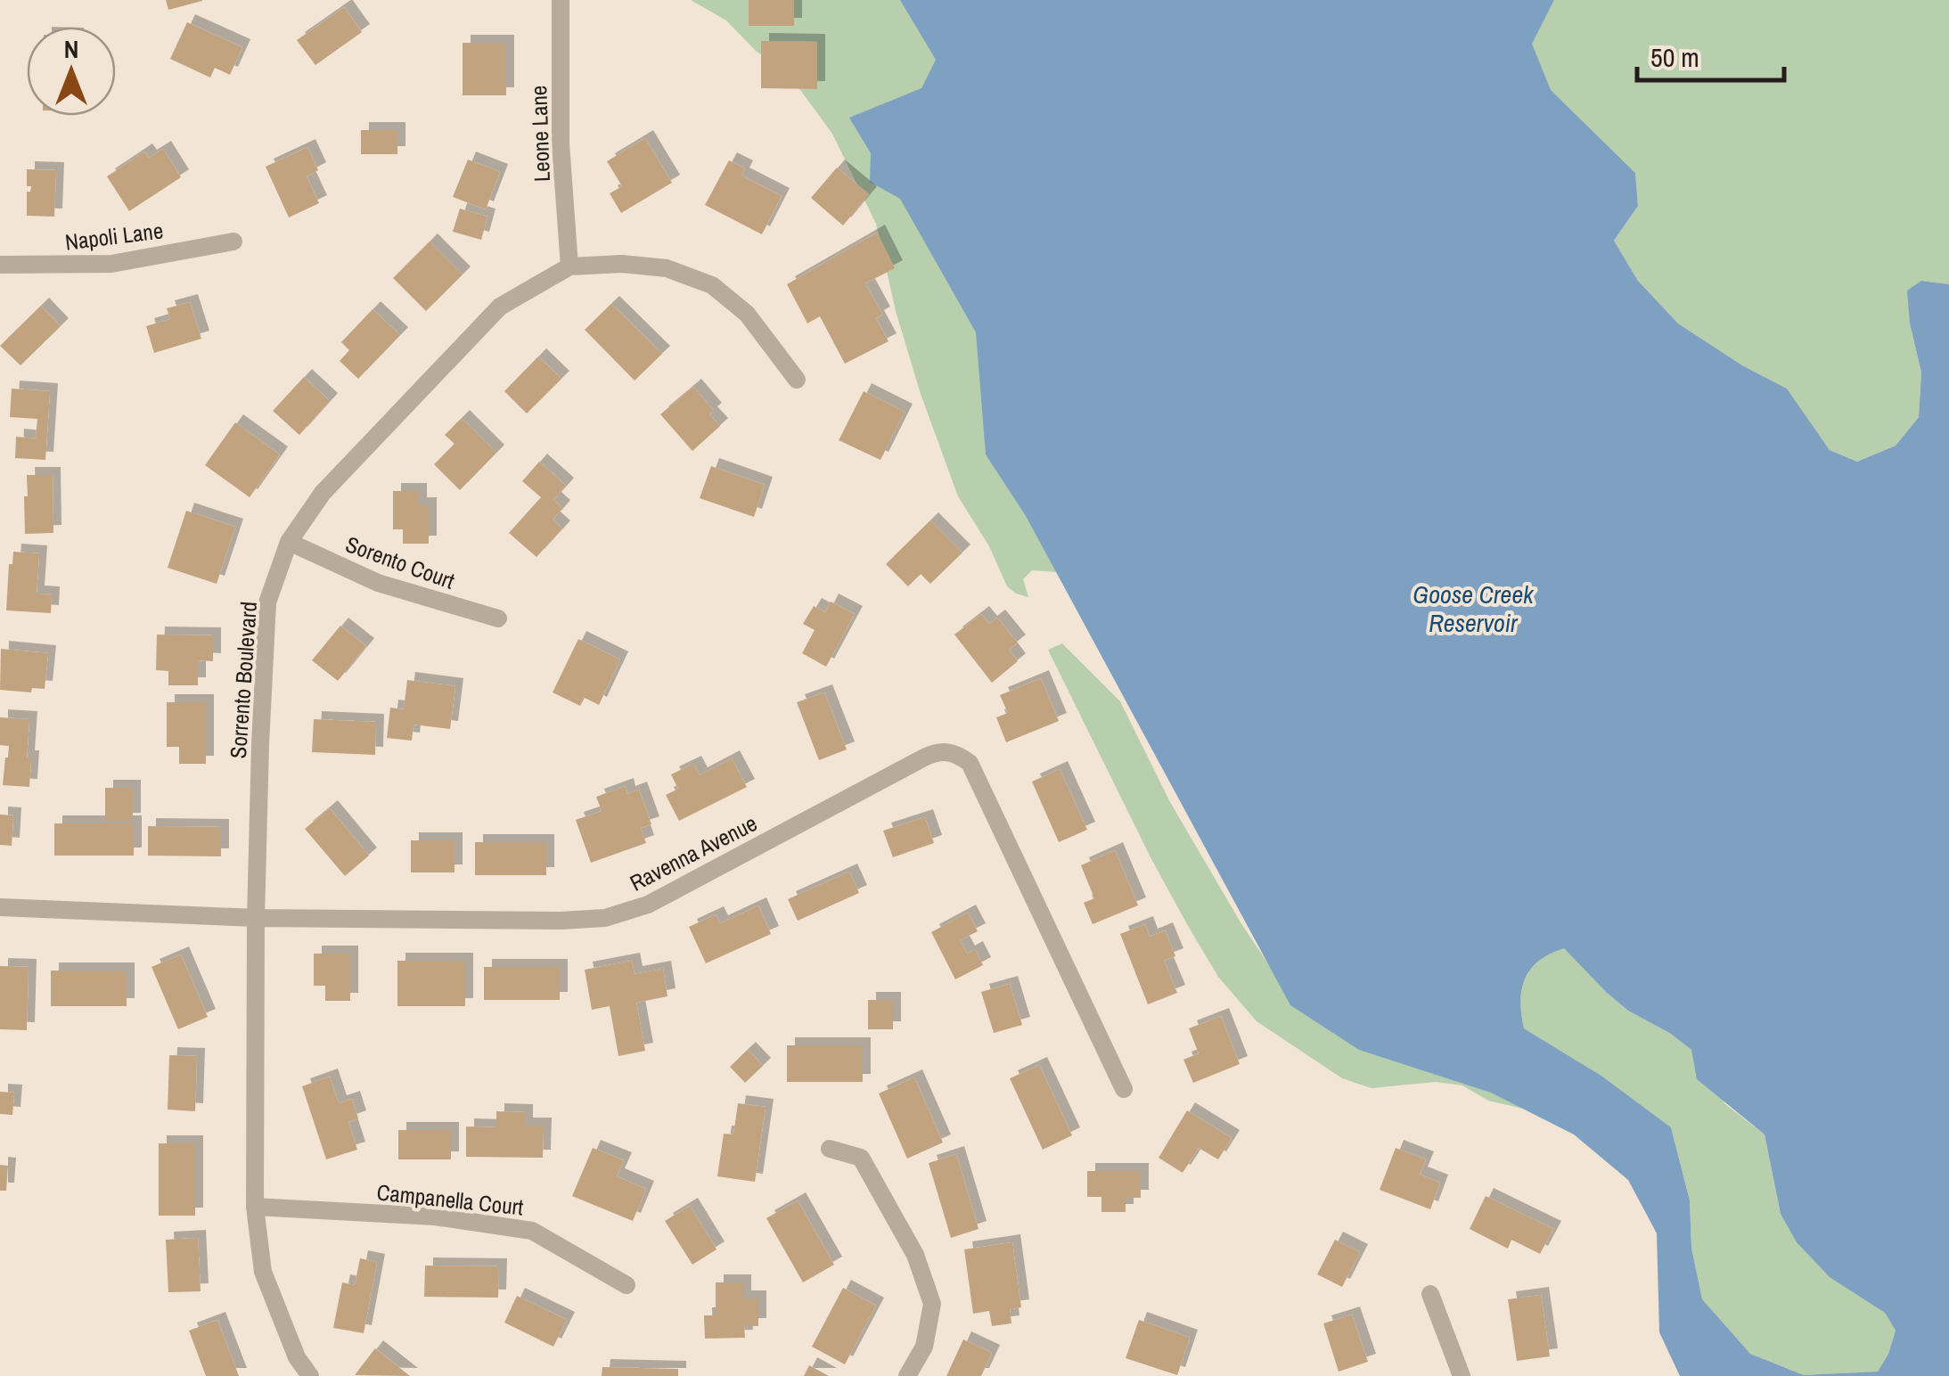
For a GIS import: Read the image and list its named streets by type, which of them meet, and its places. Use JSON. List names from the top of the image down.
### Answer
{
  "streets": {
    "street": [
      "Leone Lane",
      "Napoli Lane",
      "Sorento Court",
      "Sorrento Boulevard",
      "Ravenna Avenue",
      "Campanella Court"
    ]
  },
  "crossings": [
    ["Leone Lane", "Sorrento Boulevard"],
    ["Sorento Court", "Sorrento Boulevard"],
    ["Sorrento Boulevard", "Ravenna Avenue"],
    ["Sorrento Boulevard", "Campanella Court"]
  ],
  "water": ["Goose Creek Reservoir"],
  "scale_bar": "50 m",
  "north": "top"
}
